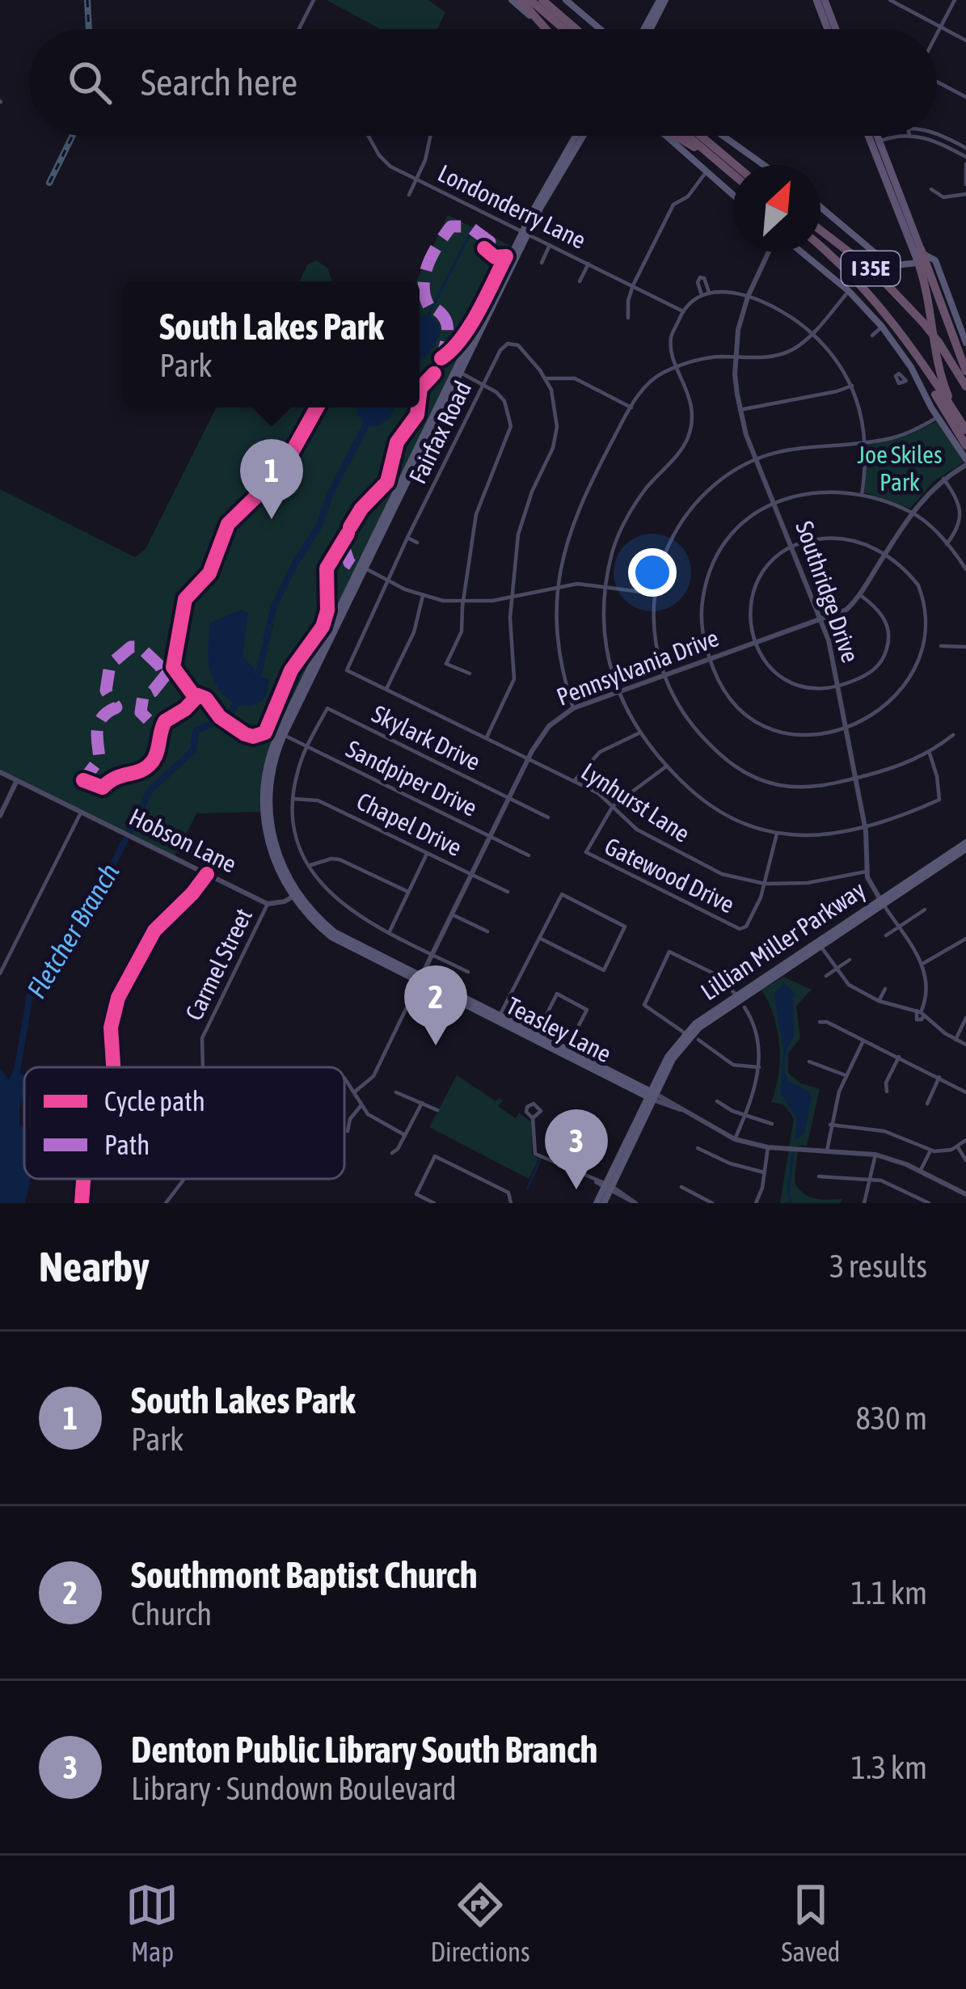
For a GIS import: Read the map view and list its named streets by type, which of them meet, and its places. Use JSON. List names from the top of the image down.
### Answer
{
  "streets": {
    "highway": ["I 35E"],
    "main road": ["Lillian Miller Parkway", "Teasley Lane"],
    "street": [
      "Londonderry Lane",
      "Fairfax Road",
      "Southridge Drive",
      "Pennsylvania Drive",
      "Skylark Drive",
      "Sandpiper Drive",
      "Lynhurst Lane",
      "Chapel Drive",
      "Hobson Lane",
      "Gatewood Drive",
      "Carmel Street"
    ]
  },
  "crossings": [
    ["Londonderry Lane", "Teasley Lane"],
    ["Fairfax Road", "Lynhurst Lane"],
    ["Southridge Drive", "Pennsylvania Drive"],
    ["Southridge Drive", "Lynhurst Lane"],
    ["Southridge Drive", "Lillian Miller Parkway"],
    ["Pennsylvania Drive", "Skylark Drive"],
    ["Pennsylvania Drive", "Sandpiper Drive"],
    ["Pennsylvania Drive", "Lynhurst Lane"],
    ["Pennsylvania Drive", "Chapel Drive"],
    ["Pennsylvania Drive", "Teasley Lane"],
    ["Skylark Drive", "Sandpiper Drive"],
    ["Sandpiper Drive", "Teasley Lane"],
    ["Lynhurst Lane", "Gatewood Drive"],
    ["Hobson Lane", "Carmel Street"],
    ["Lillian Miller Parkway", "Teasley Lane"]
  ],
  "water": ["Fletcher Branch"],
  "parks": ["Joe Skiles Park"],
  "legend": ["Cycle path", "Path"],
  "north": "top right",
  "page": {
    "search": "Search here",
    "popup": ["South Lakes Park", "Park"],
    "pins": ["1", "2", "3"],
    "heading": ["Nearby", "3 results"],
    "list": [
      {
        "mark": "1",
        "name": "South Lakes Park",
        "note": "Park",
        "value": "830 m"
      },
      {
        "mark": "2",
        "name": "Southmont Baptist Church",
        "note": "Church",
        "value": "1.1 km"
      },
      {
        "mark": "3",
        "name": "Denton Public Library South Branch",
        "note": "Library · Sundown Boulevard",
        "value": "1.3 km"
      }
    ],
    "nav": ["Map", "Directions", "Saved"]
  }
}
